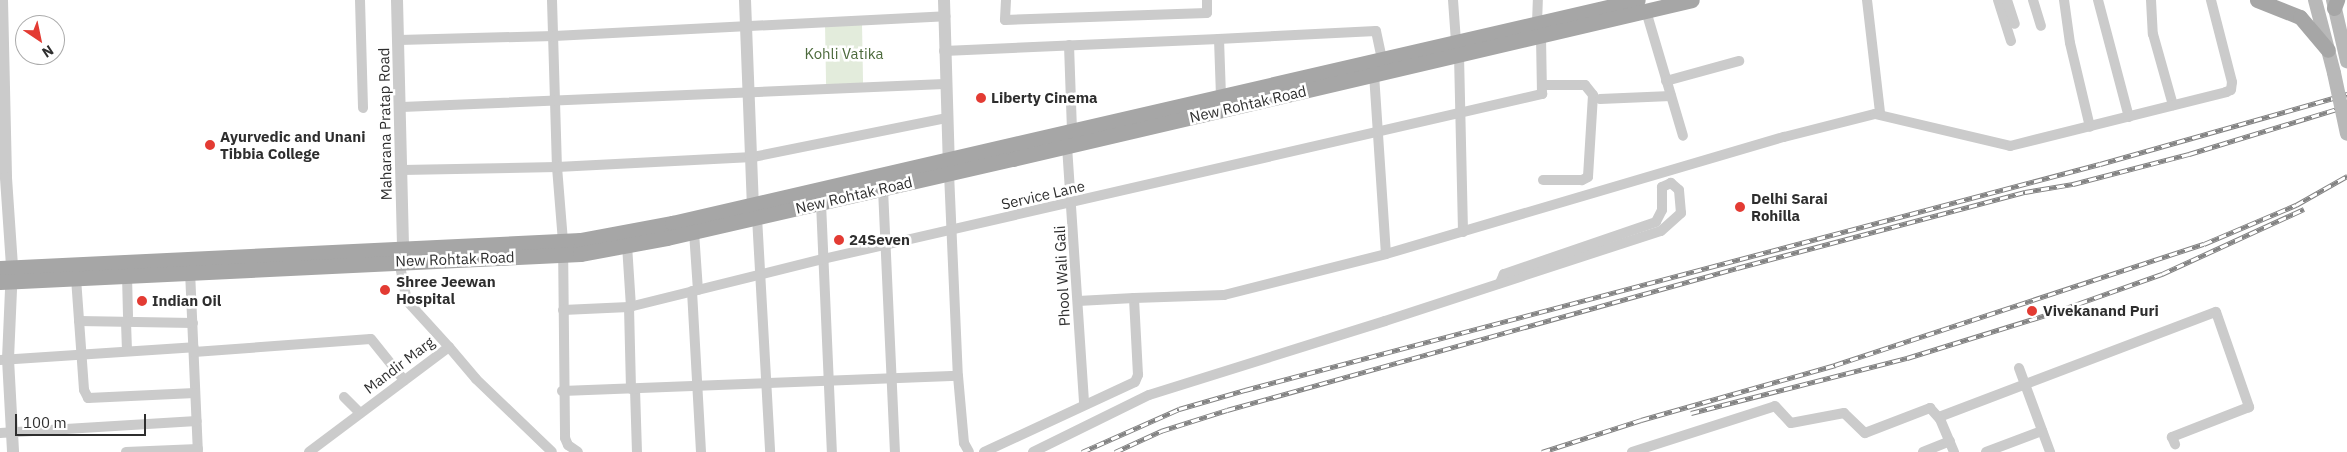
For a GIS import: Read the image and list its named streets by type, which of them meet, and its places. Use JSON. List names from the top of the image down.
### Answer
{
  "streets": {
    "main road": ["New Rohtak Road"],
    "street": [
      "Maharana Pratap Road",
      "Service Lane",
      "Phool Wali Gali",
      "Mandir Marg"
    ]
  },
  "crossings": [
    ["New Rohtak Road", "Maharana Pratap Road"],
    ["New Rohtak Road", "Phool Wali Gali"],
    ["New Rohtak Road", "Mandir Marg"],
    ["Maharana Pratap Road", "Mandir Marg"],
    ["Service Lane", "Phool Wali Gali"]
  ],
  "parks": ["Kohli Vatika"],
  "places": [
    "Liberty Cinema",
    "Ayurvedic and Unani Tibbia College",
    "Delhi Sarai Rohilla",
    "24Seven",
    "Shree Jeewan Hospital",
    "Indian Oil",
    "Vivekanand Puri"
  ],
  "scale_bar": "100 m",
  "north": "bottom right"
}
